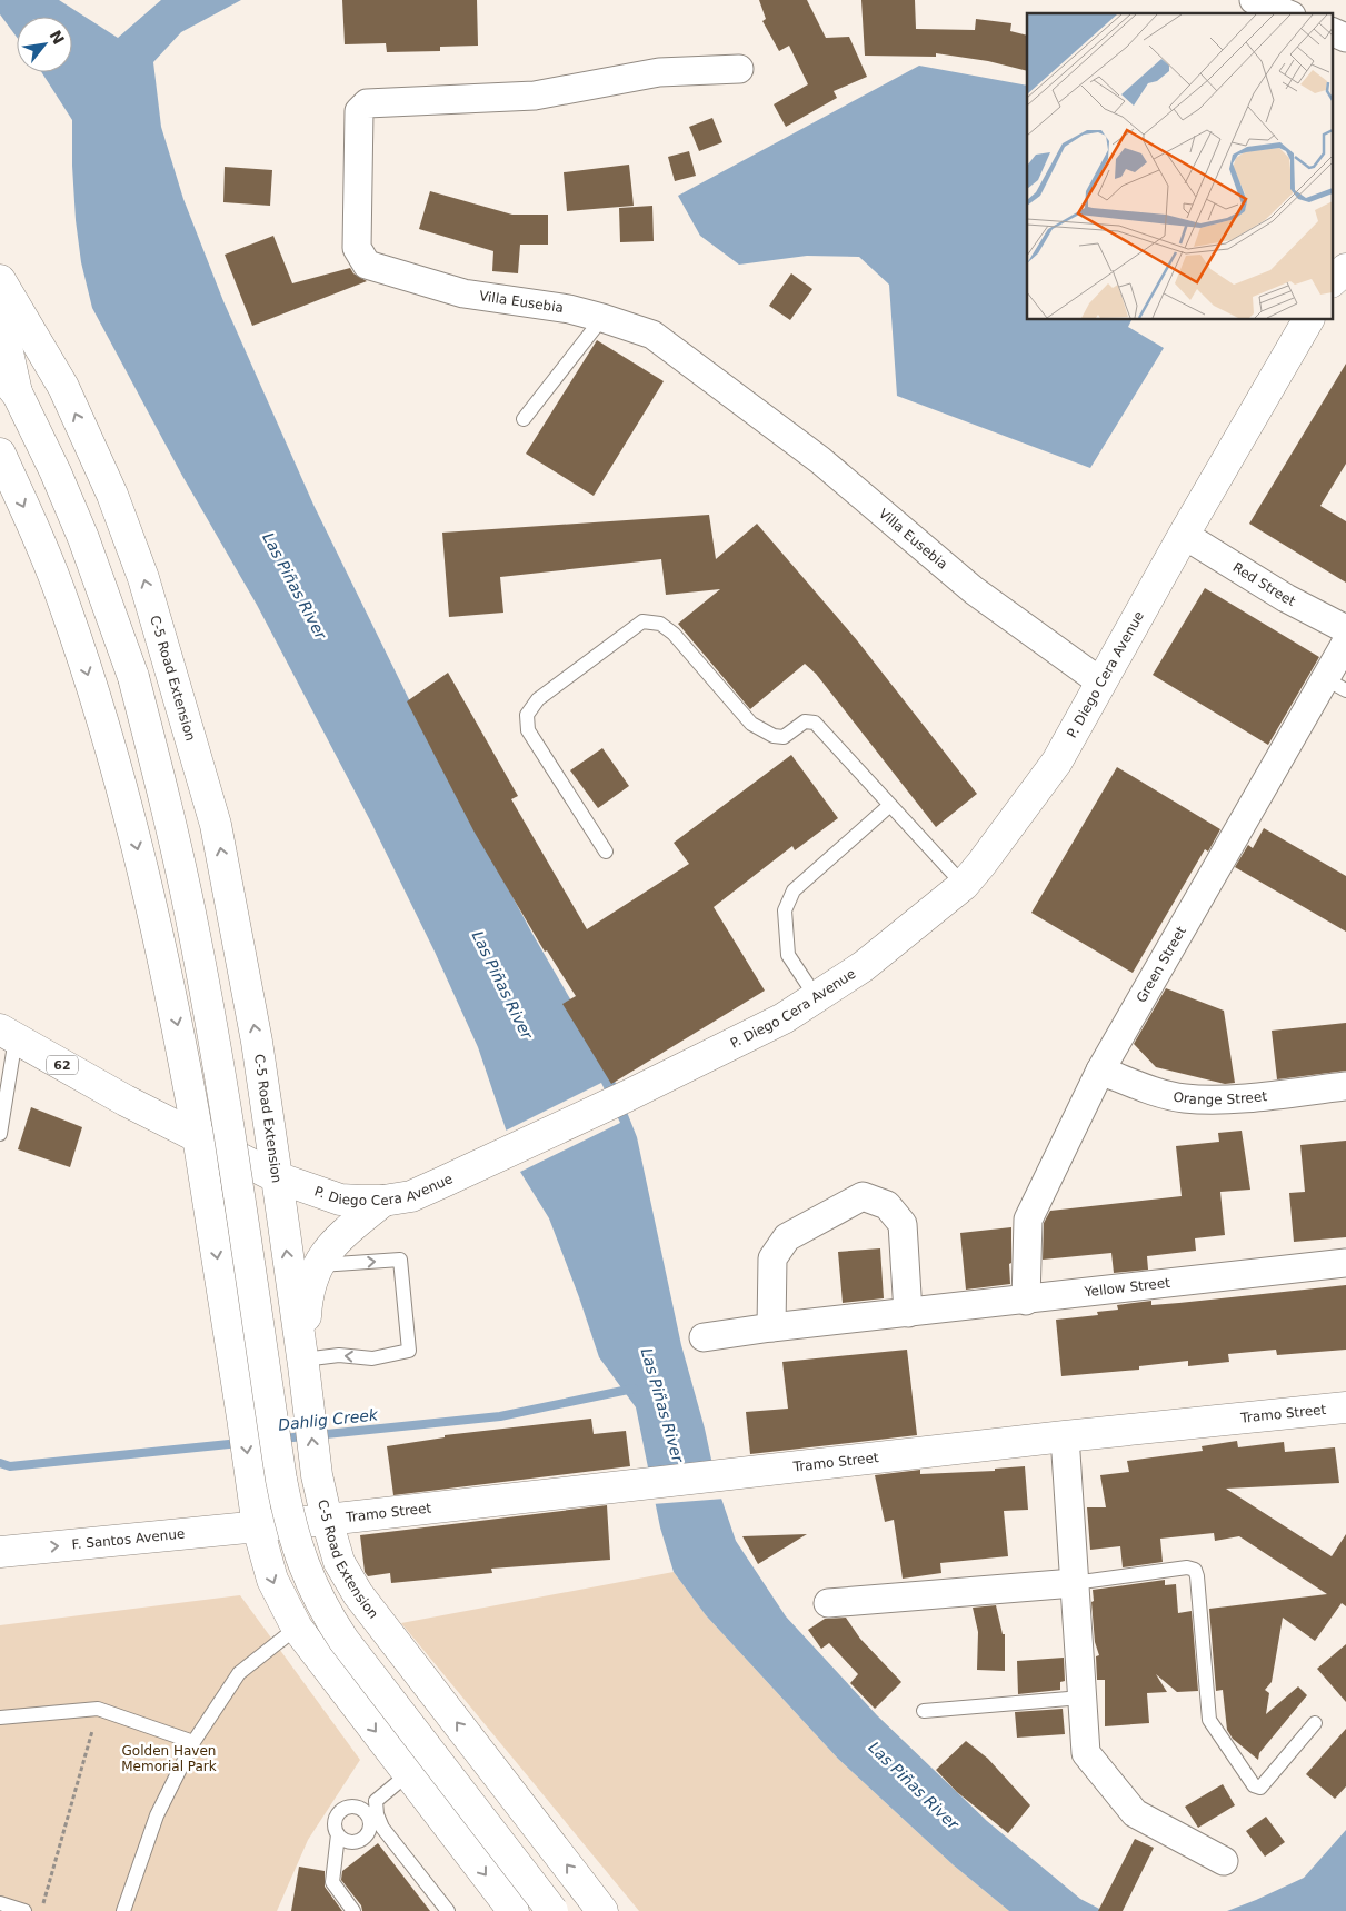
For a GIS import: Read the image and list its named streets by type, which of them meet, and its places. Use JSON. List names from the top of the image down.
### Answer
{
  "streets": {
    "main road": [
      "P. Diego Cera Avenue",
      "C-5 Road Extension",
      "62",
      "Tramo Street",
      "F. Santos Avenue"
    ],
    "street": [
      "Villa Eusebia",
      "Red Street",
      "Green Street",
      "Orange Street",
      "Yellow Street"
    ]
  },
  "crossings": [
    ["Villa Eusebia", "P. Diego Cera Avenue"],
    ["Red Street", "P. Diego Cera Avenue"],
    ["P. Diego Cera Avenue", "C-5 Road Extension"],
    ["C-5 Road Extension", "Tramo Street"],
    ["Green Street", "Orange Street"],
    ["Green Street", "Yellow Street"],
    ["Tramo Street", "F. Santos Avenue"]
  ],
  "one_way": ["F. Santos Avenue"],
  "water": ["Las Piñas River", "Dahlig Creek"],
  "parks": ["Golden Haven Memorial Park"],
  "north": "top right"
}
